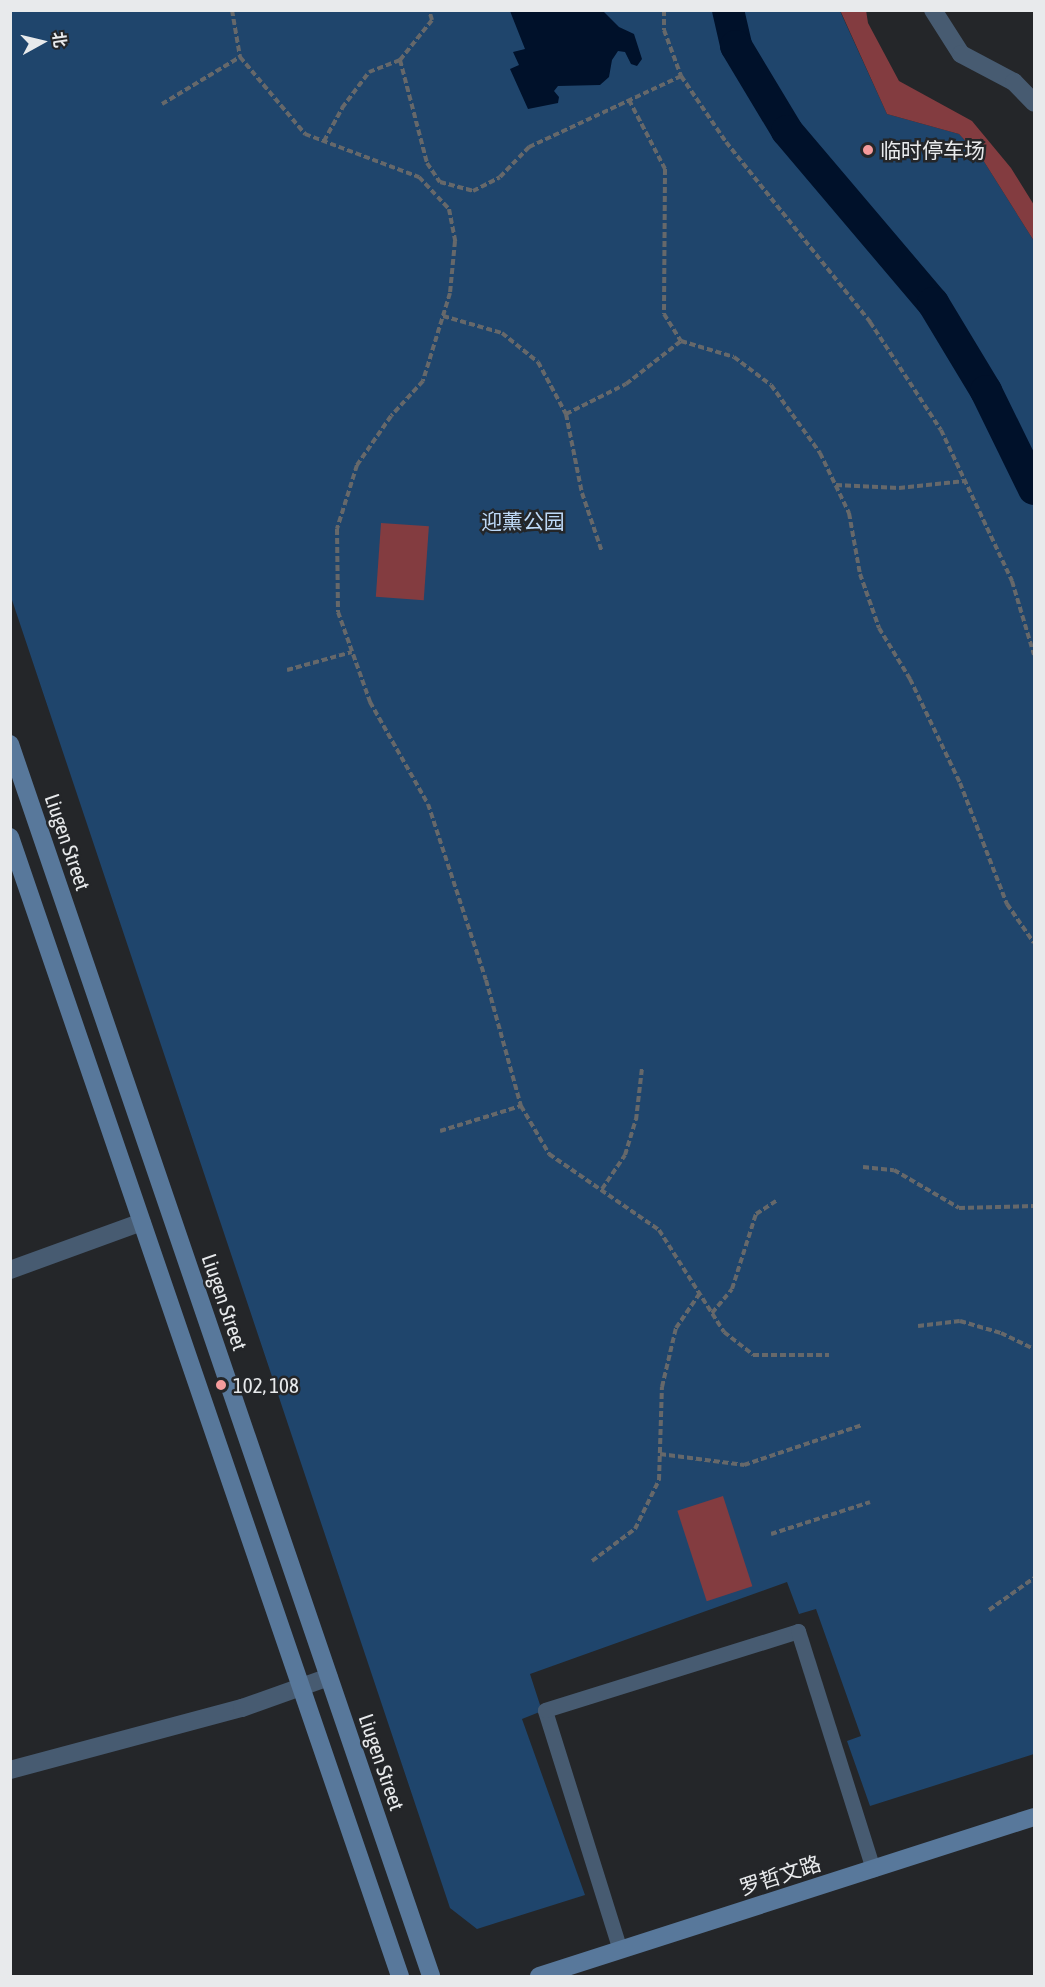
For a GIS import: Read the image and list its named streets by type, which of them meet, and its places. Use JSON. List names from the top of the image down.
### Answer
{
  "streets": {
    "main road": ["Liugen Street", "罗哲文路"]
  },
  "parks": ["迎薰公园"],
  "places": ["临时停车场", "102, 108"],
  "north": "right"
}
